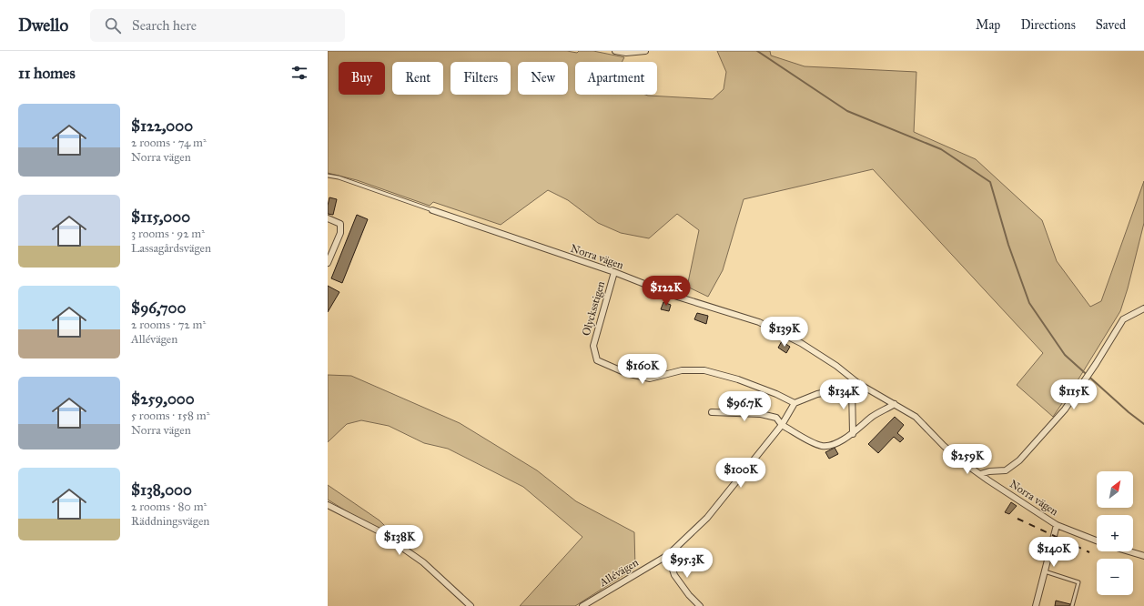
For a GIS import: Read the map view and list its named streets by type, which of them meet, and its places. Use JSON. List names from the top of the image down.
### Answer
{
  "streets": {
    "street": ["Norra vägen", "Olycksstigen", "Allévägen"]
  },
  "crossings": [
    ["Norra vägen", "Olycksstigen"],
    ["Olycksstigen", "Allévägen"]
  ],
  "north": "top right",
  "page": {
    "header": "Dwello",
    "search": "Search here",
    "nav": ["Map", "Directions", "Saved"],
    "heading": "11 homes",
    "chip": [
      "Buy",
      "Rent",
      "Filters",
      "New",
      "Apartment"
    ],
    "list": [
      {
        "name": "$122,000",
        "note": "2 rooms · 74 m² · Norra vägen"
      },
      {
        "name": "$115,000",
        "note": "3 rooms · 92 m² · Lassagårdsvägen"
      },
      {
        "name": "$96,700",
        "note": "2 rooms · 72 m² · Allévägen"
      },
      {
        "name": "$259,000",
        "note": "5 rooms · 158 m² · Norra vägen"
      },
      {
        "name": "$138,000",
        "note": "2 rooms · 80 m² · Räddningsvägen"
      }
    ],
    "price": [
      "$122K",
      "$139K",
      "$160K",
      "$134K",
      "$115K",
      "$96.7K",
      "$259K",
      "$100K",
      "$138K",
      "$140K",
      "$95.3K"
    ],
    "map_buttons": ["+", "−"]
  }
}
